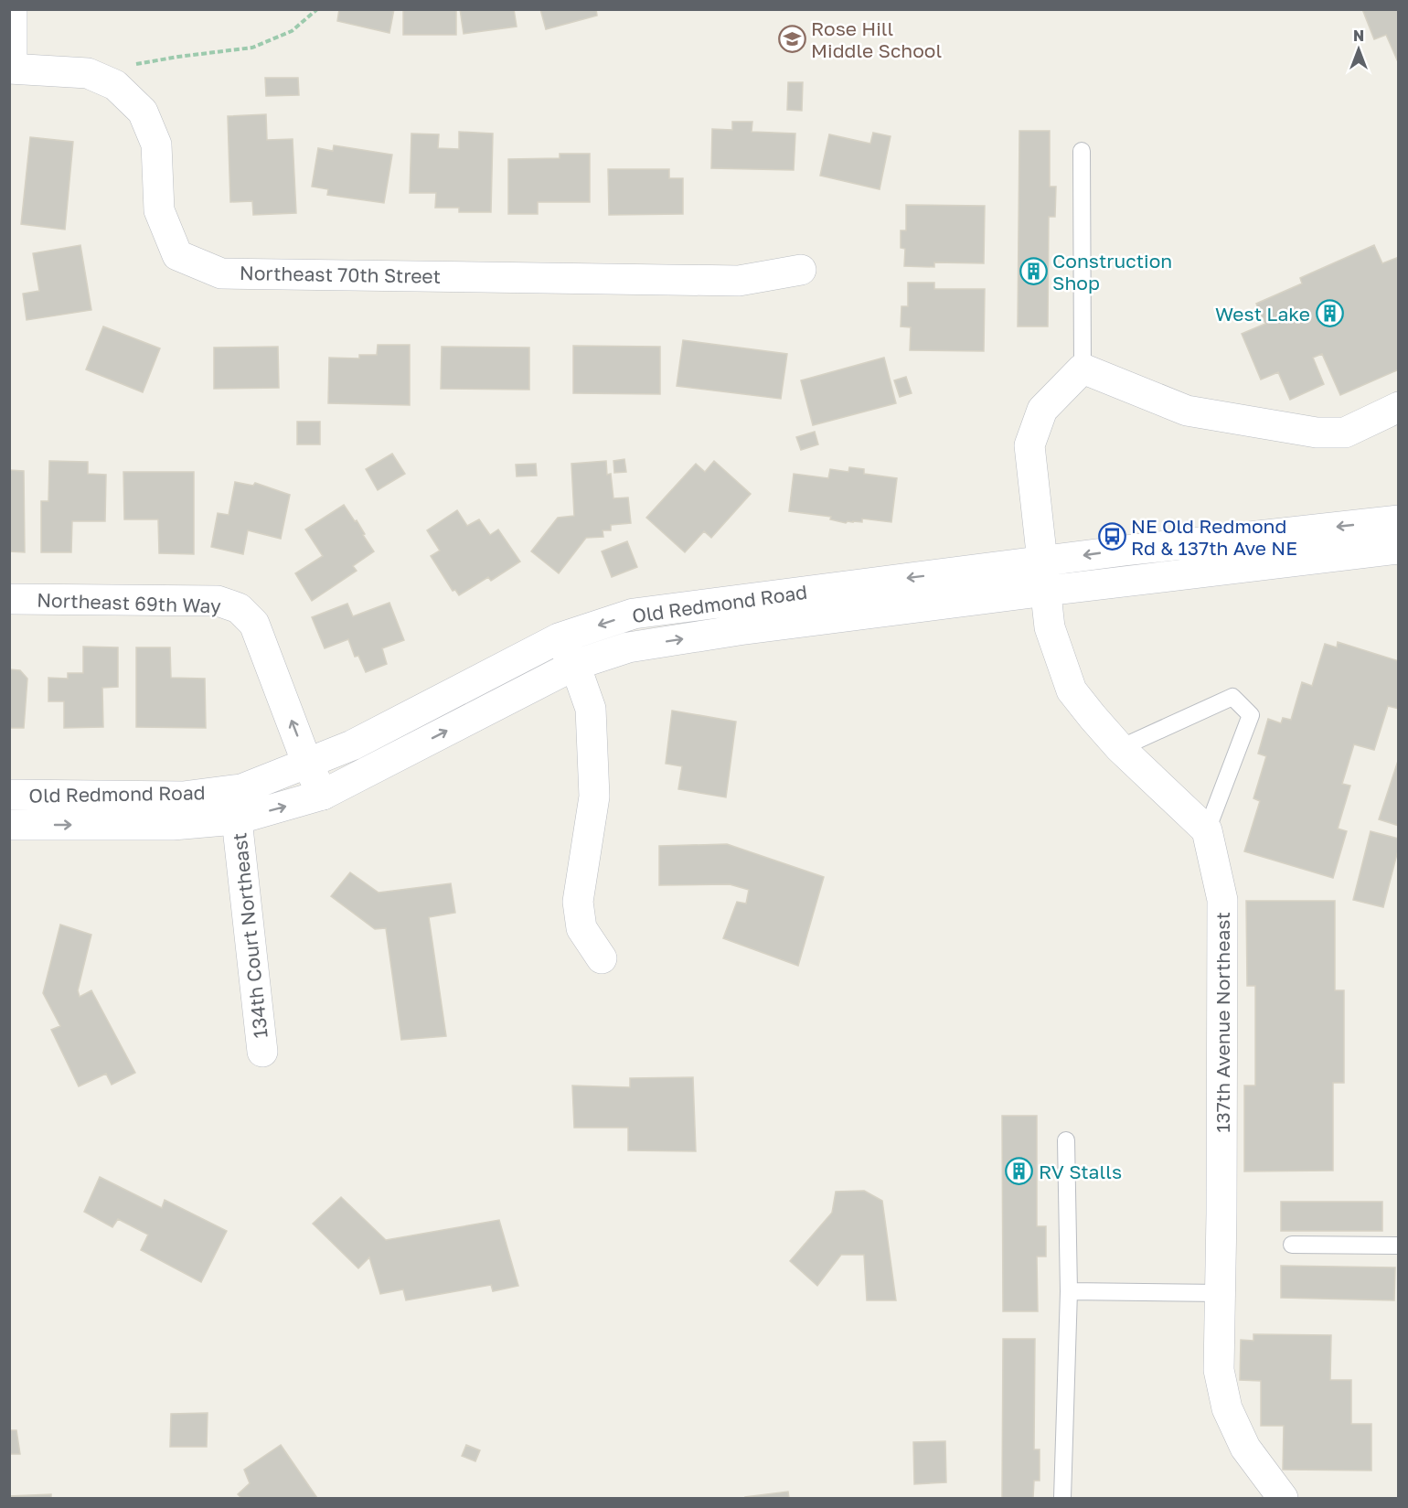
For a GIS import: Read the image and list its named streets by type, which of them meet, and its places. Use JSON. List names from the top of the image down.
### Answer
{
  "streets": {
    "street": [
      "Northeast 70th Street",
      "Northeast 69th Way",
      "Old Redmond Road",
      "134th Court Northeast",
      "137th Avenue Northeast"
    ]
  },
  "crossings": [
    ["Northeast 69th Way", "Old Redmond Road"],
    ["Old Redmond Road", "134th Court Northeast"]
  ],
  "one_way": ["Northeast 69th Way"],
  "places": {
    "school or university": ["Rose Hill Middle School"],
    "building": ["Construction Shop", "West Lake", "RV Stalls"],
    "bus stop": ["NE Old Redmond Rd & 137th Ave NE"]
  },
  "north": "top"
}
